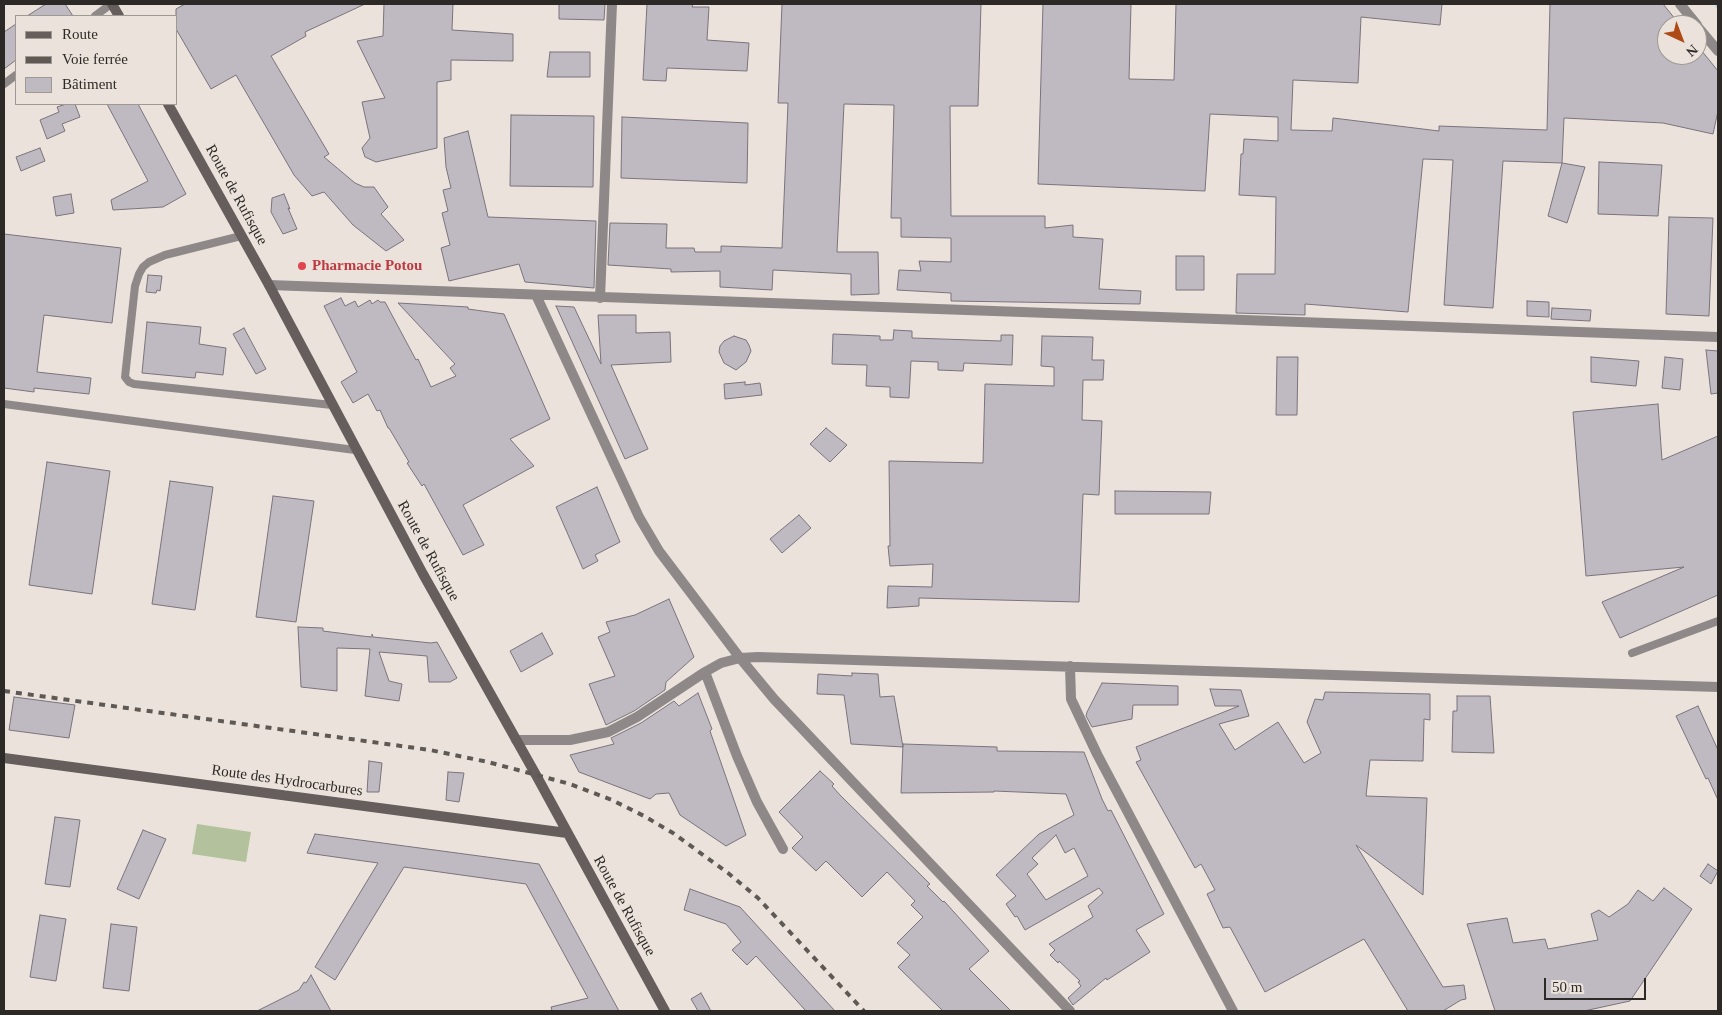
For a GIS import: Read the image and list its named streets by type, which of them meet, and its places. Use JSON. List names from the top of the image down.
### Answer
{
  "streets": {
    "main road": ["Route de Rufisque", "Route des Hydrocarbures"]
  },
  "crossings": [
    ["Route de Rufisque", "Route des Hydrocarbures"]
  ],
  "places": ["Pharmacie Potou"],
  "legend": ["Route", "Voie ferrée", "Bâtiment"],
  "scale_bar": "50 m",
  "north": "bottom right"
}
